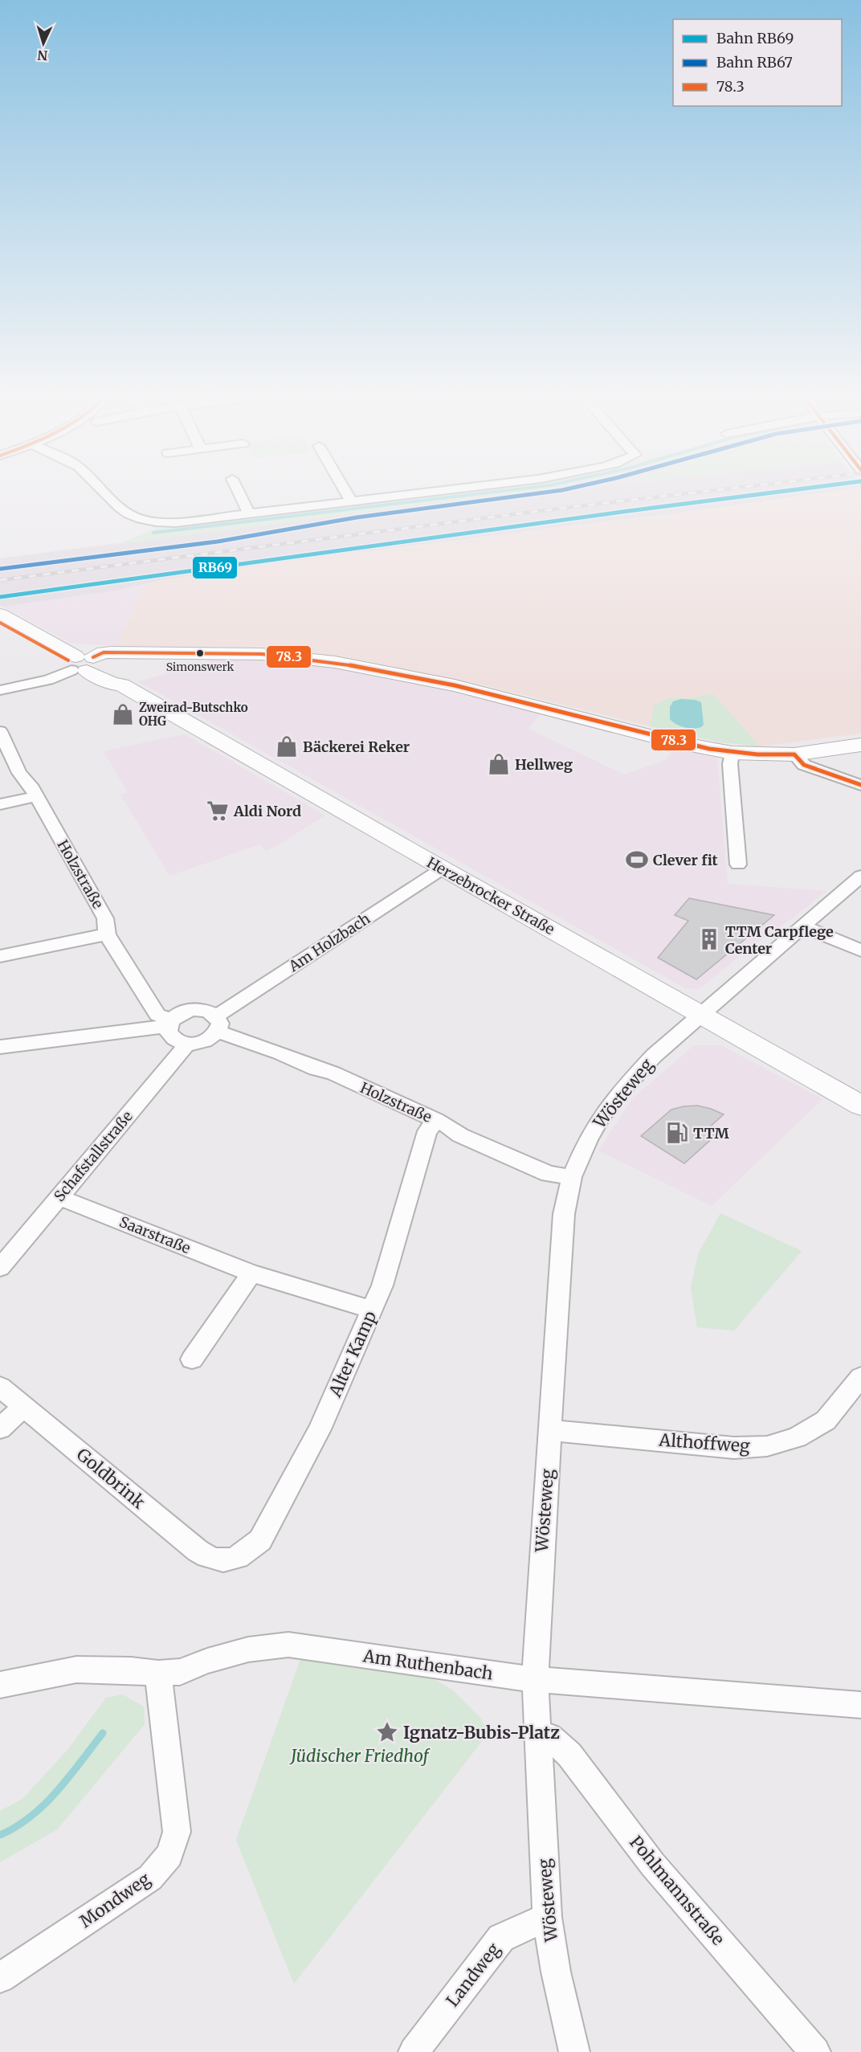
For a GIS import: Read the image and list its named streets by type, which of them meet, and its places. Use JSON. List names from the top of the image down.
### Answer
{
  "streets": {
    "main road": ["Herzebrocker Straße"],
    "street": [
      "Holzstraße",
      "Am Holzbach",
      "Wösteweg",
      "Schafstallstraße",
      "Saarstraße",
      "Alter Kamp",
      "Althoffweg",
      "Goldbrink",
      "Am Ruthenbach",
      "Pohlmannstraße",
      "Mondweg",
      "Landweg"
    ]
  },
  "crossings": [
    ["Holzstraße", "Am Holzbach"],
    ["Holzstraße", "Wösteweg"],
    ["Holzstraße", "Schafstallstraße"],
    ["Holzstraße", "Alter Kamp"],
    ["Herzebrocker Straße", "Am Holzbach"],
    ["Herzebrocker Straße", "Wösteweg"],
    ["Am Holzbach", "Schafstallstraße"],
    ["Wösteweg", "Althoffweg"],
    ["Wösteweg", "Am Ruthenbach"],
    ["Wösteweg", "Pohlmannstraße"],
    ["Wösteweg", "Landweg"],
    ["Schafstallstraße", "Saarstraße"],
    ["Saarstraße", "Alter Kamp"],
    ["Alter Kamp", "Goldbrink"],
    ["Am Ruthenbach", "Mondweg"]
  ],
  "parks": ["Jüdischer Friedhof"],
  "places": {
    "other": ["Simonswerk"],
    "shop": ["Zweirad-Butschko OHG", "Bäckerei Reker", "Hellweg"],
    "supermarket": ["Aldi Nord"],
    "sports": ["Clever fit"],
    "building": ["TTM Carpflege Center"],
    "fuel station": ["TTM"],
    "place": ["Ignatz-Bubis-Platz"]
  },
  "lines": ["rail line RB69", "rail line RB67", "transit line 78.3"],
  "legend": ["Bahn RB69", "Bahn RB67", "78.3"],
  "north": "bottom"
}
